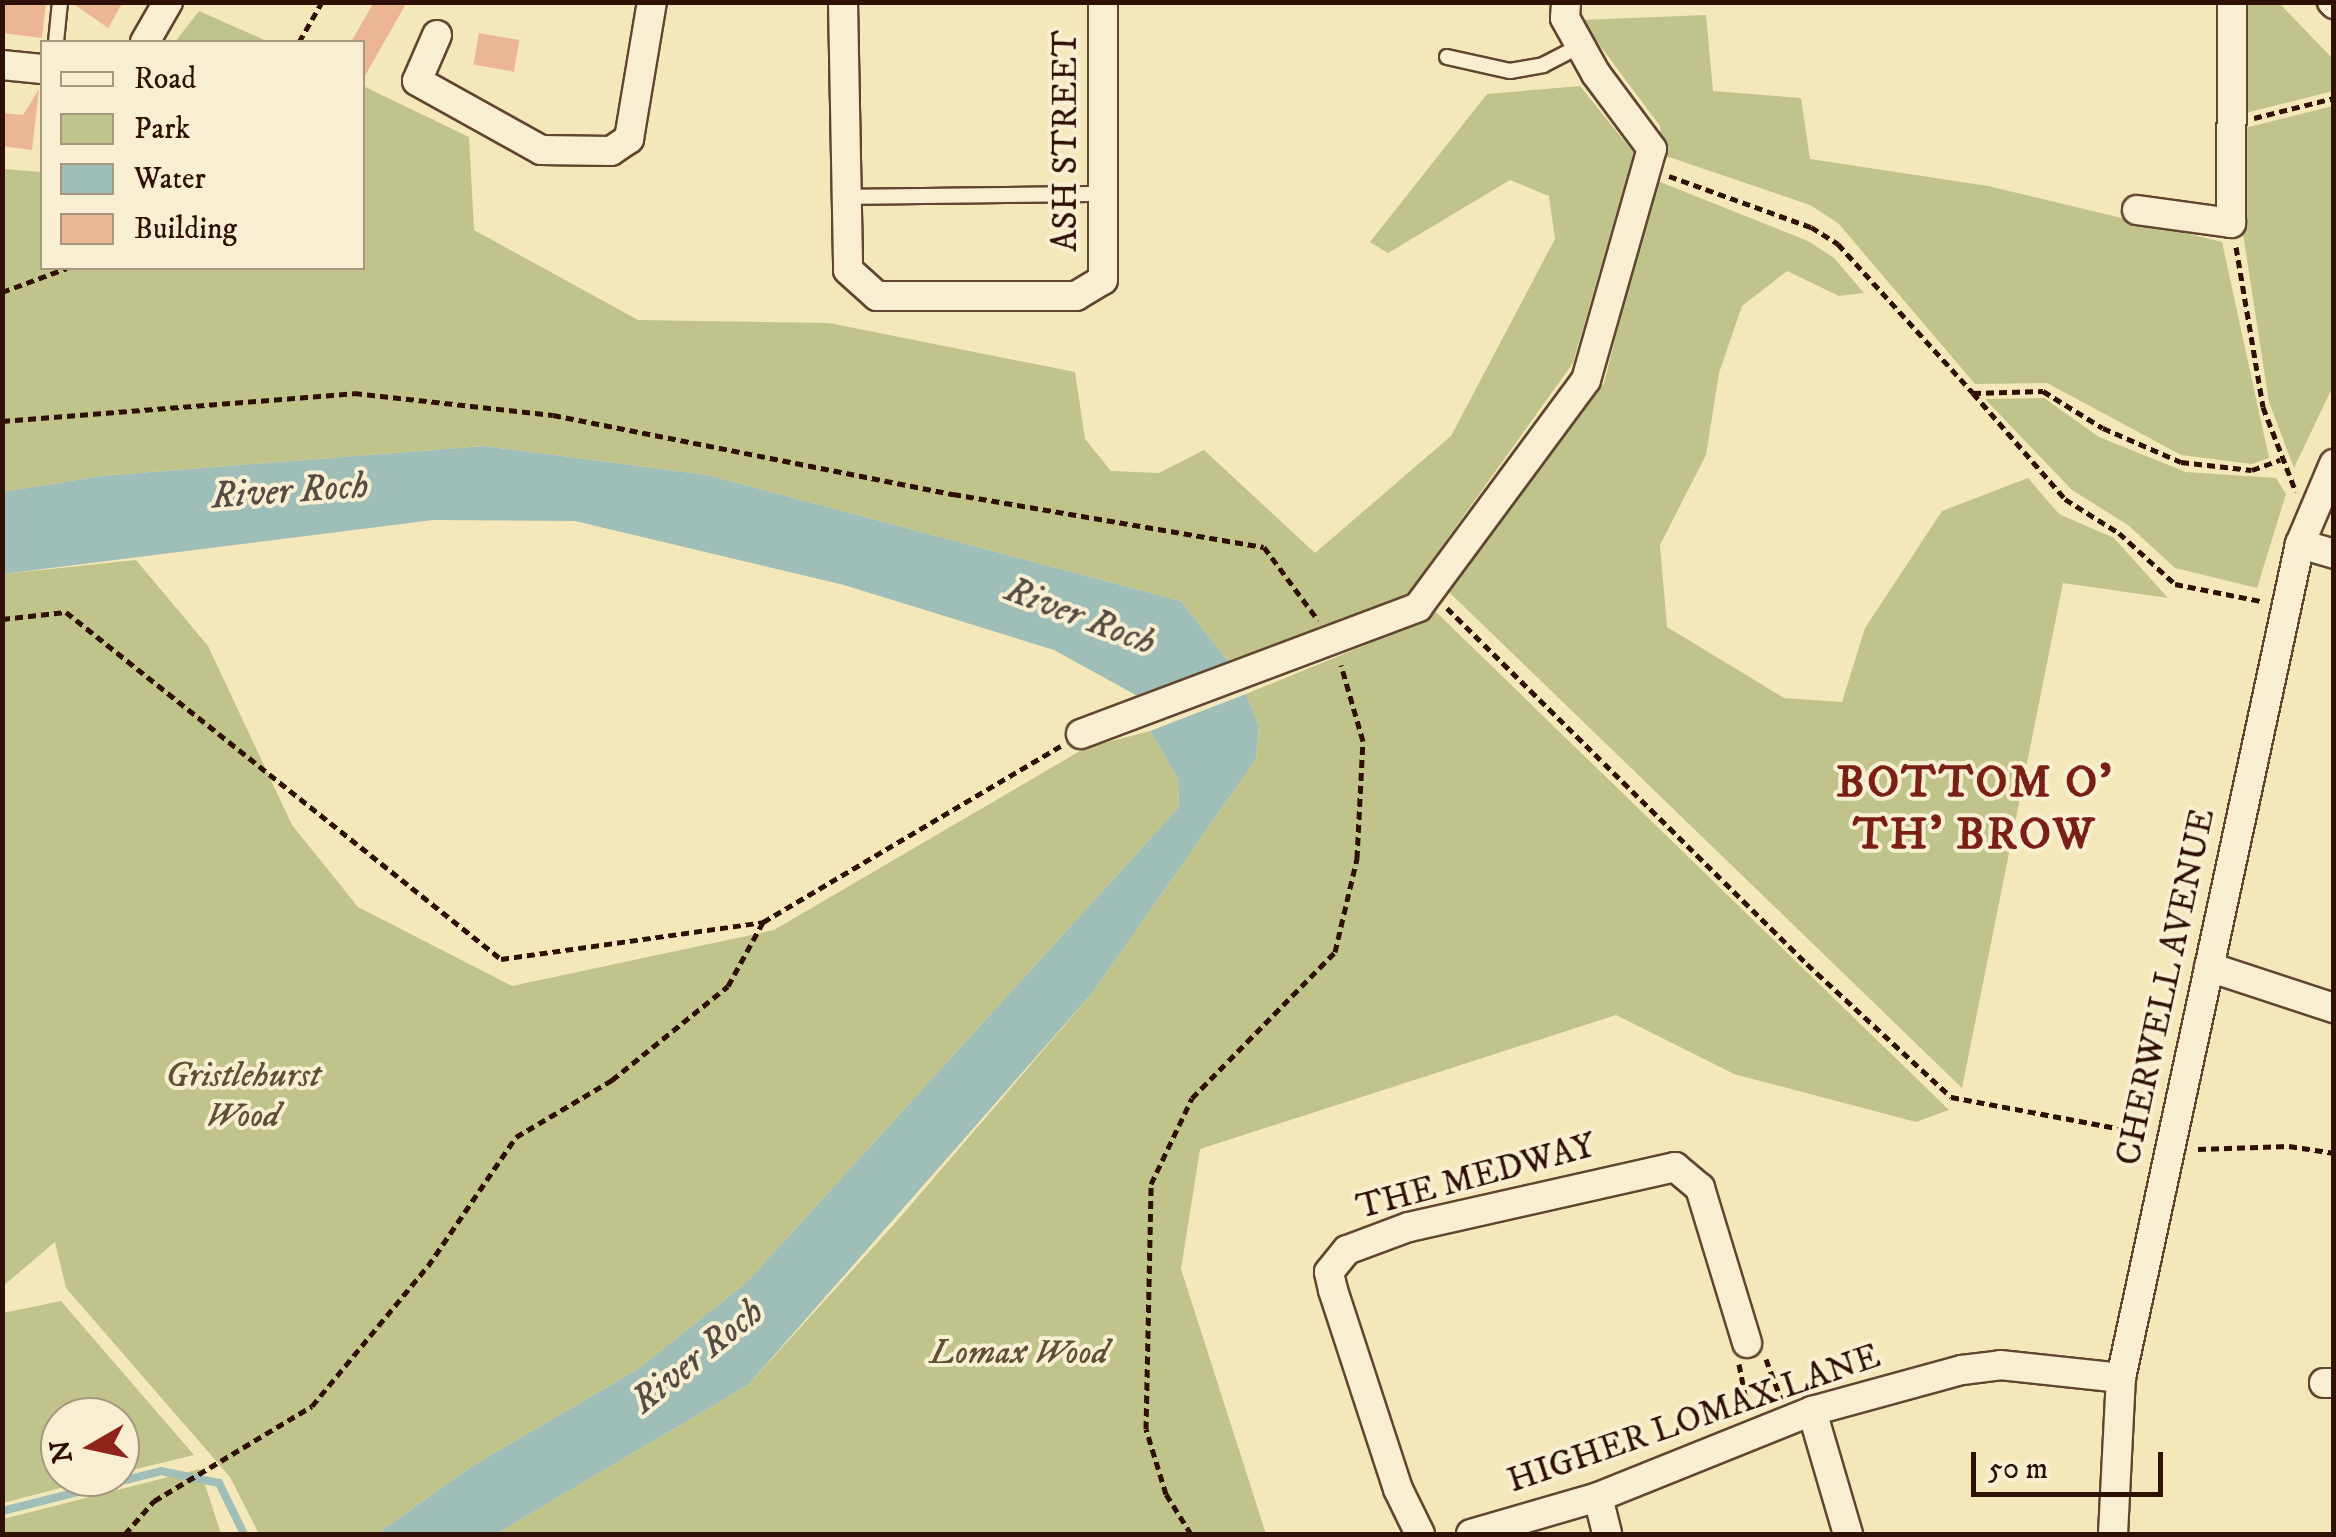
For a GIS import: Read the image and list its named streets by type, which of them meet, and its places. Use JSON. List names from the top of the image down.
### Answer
{
  "streets": {
    "street": [
      "ASH STREET",
      "CHERWELL AVENUE",
      "THE MEDWAY",
      "HIGHER LOMAX LANE"
    ]
  },
  "crossings": [
    ["CHERWELL AVENUE", "HIGHER LOMAX LANE"]
  ],
  "districts": ["BOTTOM O' TH' BROW"],
  "water": ["River Roch"],
  "parks": ["Gristlehurst Wood", "Lomax Wood"],
  "legend": [
    "Road",
    "Park",
    "Water",
    "Building"
  ],
  "scale_bar": "50 m",
  "north": "left"
}
